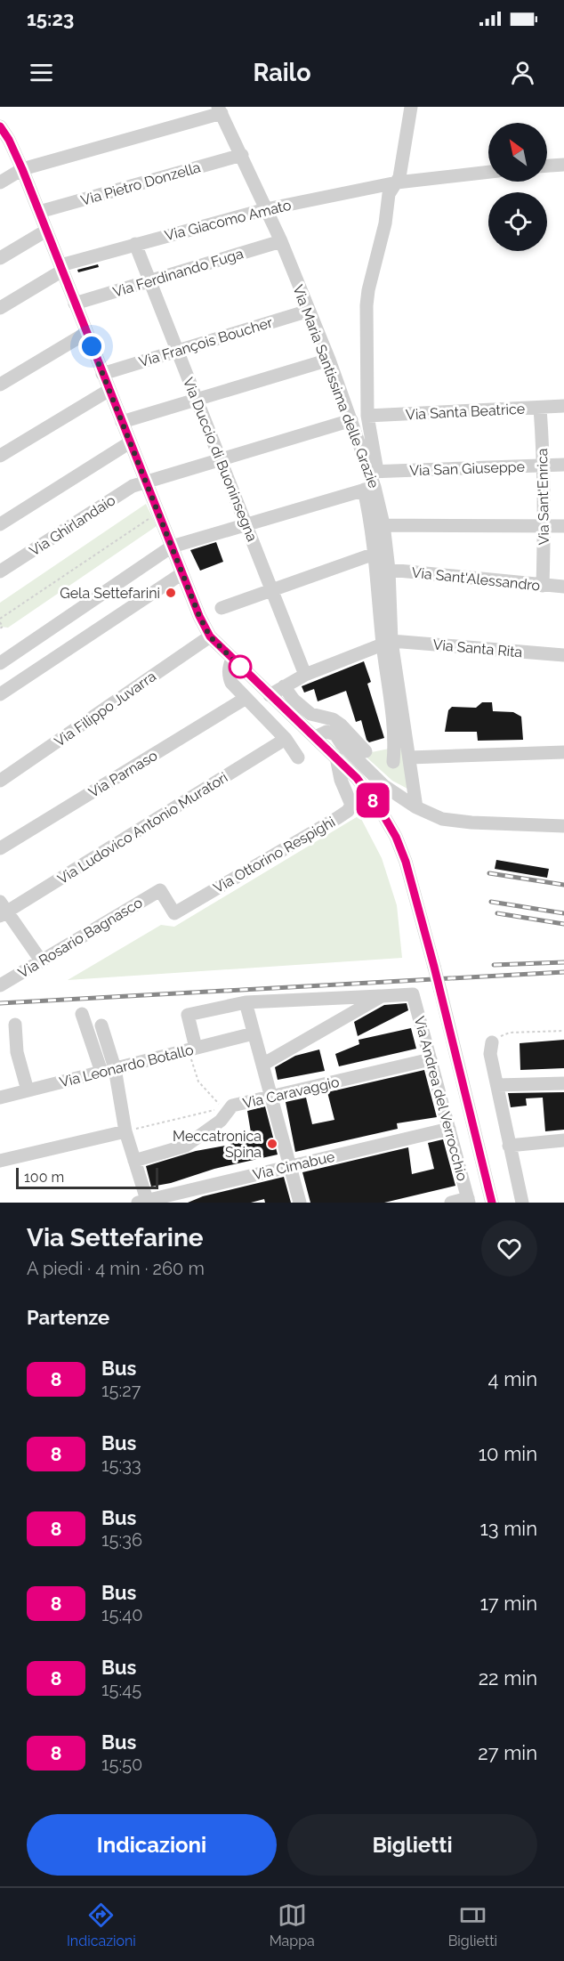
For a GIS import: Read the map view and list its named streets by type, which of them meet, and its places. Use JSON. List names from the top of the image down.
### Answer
{
  "streets": {
    "street": [
      "Via Pietro Donzella",
      "Via Giacomo Amato",
      "Via Ferdinando Fuga",
      "Via François Boucher",
      "Via Maria Santissima delle Grazie",
      "Via Santa Beatrice",
      "Via Duccio di Buoninsegna",
      "Via San Giuseppe",
      "Via Sant'Enrica",
      "Via Ghirlandaio",
      "Via Sant'Alessandro",
      "Via Santa Rita",
      "Via Filippo Juvarra",
      "Via Parnaso",
      "Via Ludovico Antonio Muratori",
      "Via Ottorino Respighi",
      "Via Rosario Bagnasco",
      "Via Leonardo Botallo",
      "Via Caravaggio",
      "Via Andrea del Verrocchio",
      "Via Cimabue"
    ]
  },
  "crossings": [
    ["Via Pietro Donzella", "Via Maria Santissima delle Grazie"],
    ["Via Giacomo Amato", "Via Maria Santissima delle Grazie"],
    ["Via Giacomo Amato", "Via Duccio di Buoninsegna"],
    ["Via Ferdinando Fuga", "Via Maria Santissima delle Grazie"],
    ["Via Ferdinando Fuga", "Via Duccio di Buoninsegna"],
    ["Via François Boucher", "Via Maria Santissima delle Grazie"],
    ["Via François Boucher", "Via Duccio di Buoninsegna"],
    ["Via Maria Santissima delle Grazie", "Via Santa Beatrice"],
    ["Via Maria Santissima delle Grazie", "Via San Giuseppe"],
    ["Via Maria Santissima delle Grazie", "Via Ghirlandaio"],
    ["Via Maria Santissima delle Grazie", "Via Sant'Alessandro"],
    ["Via Maria Santissima delle Grazie", "Via Santa Rita"],
    ["Via Santa Beatrice", "Via Sant'Enrica"],
    ["Via Duccio di Buoninsegna", "Via Ghirlandaio"],
    ["Via San Giuseppe", "Via Sant'Enrica"],
    ["Via Sant'Enrica", "Via Sant'Alessandro"],
    ["Via Ottorino Respighi", "Via Rosario Bagnasco"],
    ["Via Caravaggio", "Via Andrea del Verrocchio"],
    ["Via Andrea del Verrocchio", "Via Cimabue"]
  ],
  "places": ["Gela Settefarini", "Meccatronica Spina"],
  "lines": ["bus line 8"],
  "scale_bar": "100 m",
  "north": "top left",
  "page": {
    "status": "15:23",
    "header": "Railo",
    "on_map": "8",
    "scale": "100 m",
    "heading": [
      ["Via Settefarine", "A piedi · 4 min · 260 m"],
      "Partenze"
    ],
    "list": [
      {
        "mark": "8",
        "name": "Bus",
        "note": "15:27",
        "value": "4 min"
      },
      {
        "mark": "8",
        "name": "Bus",
        "note": "15:33",
        "value": "10 min"
      },
      {
        "mark": "8",
        "name": "Bus",
        "note": "15:36",
        "value": "13 min"
      },
      {
        "mark": "8",
        "name": "Bus",
        "note": "15:40",
        "value": "17 min"
      },
      {
        "mark": "8",
        "name": "Bus",
        "note": "15:45",
        "value": "22 min"
      },
      {
        "mark": "8",
        "name": "Bus",
        "note": "15:50",
        "value": "27 min"
      }
    ],
    "buttons": ["Indicazioni", "Biglietti"],
    "tabs": ["Indicazioni", "Mappa", "Biglietti"]
  }
}
